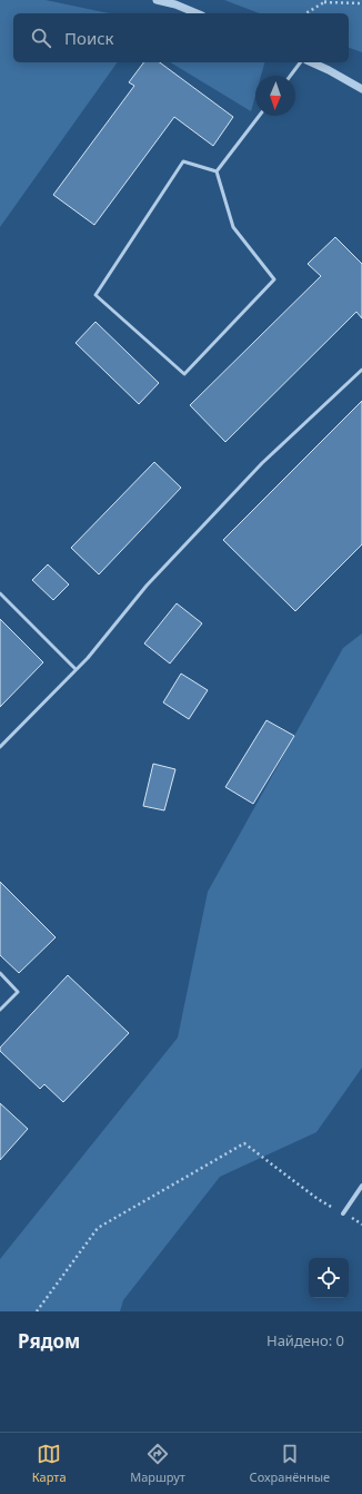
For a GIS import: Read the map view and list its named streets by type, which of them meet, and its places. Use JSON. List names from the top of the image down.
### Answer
{
  "north": "bottom",
  "page": {
    "search": "Поиск",
    "heading": ["Рядом", "Найдено: 0"],
    "nav": ["Карта", "Маршрут", "Сохранённые"]
  }
}
